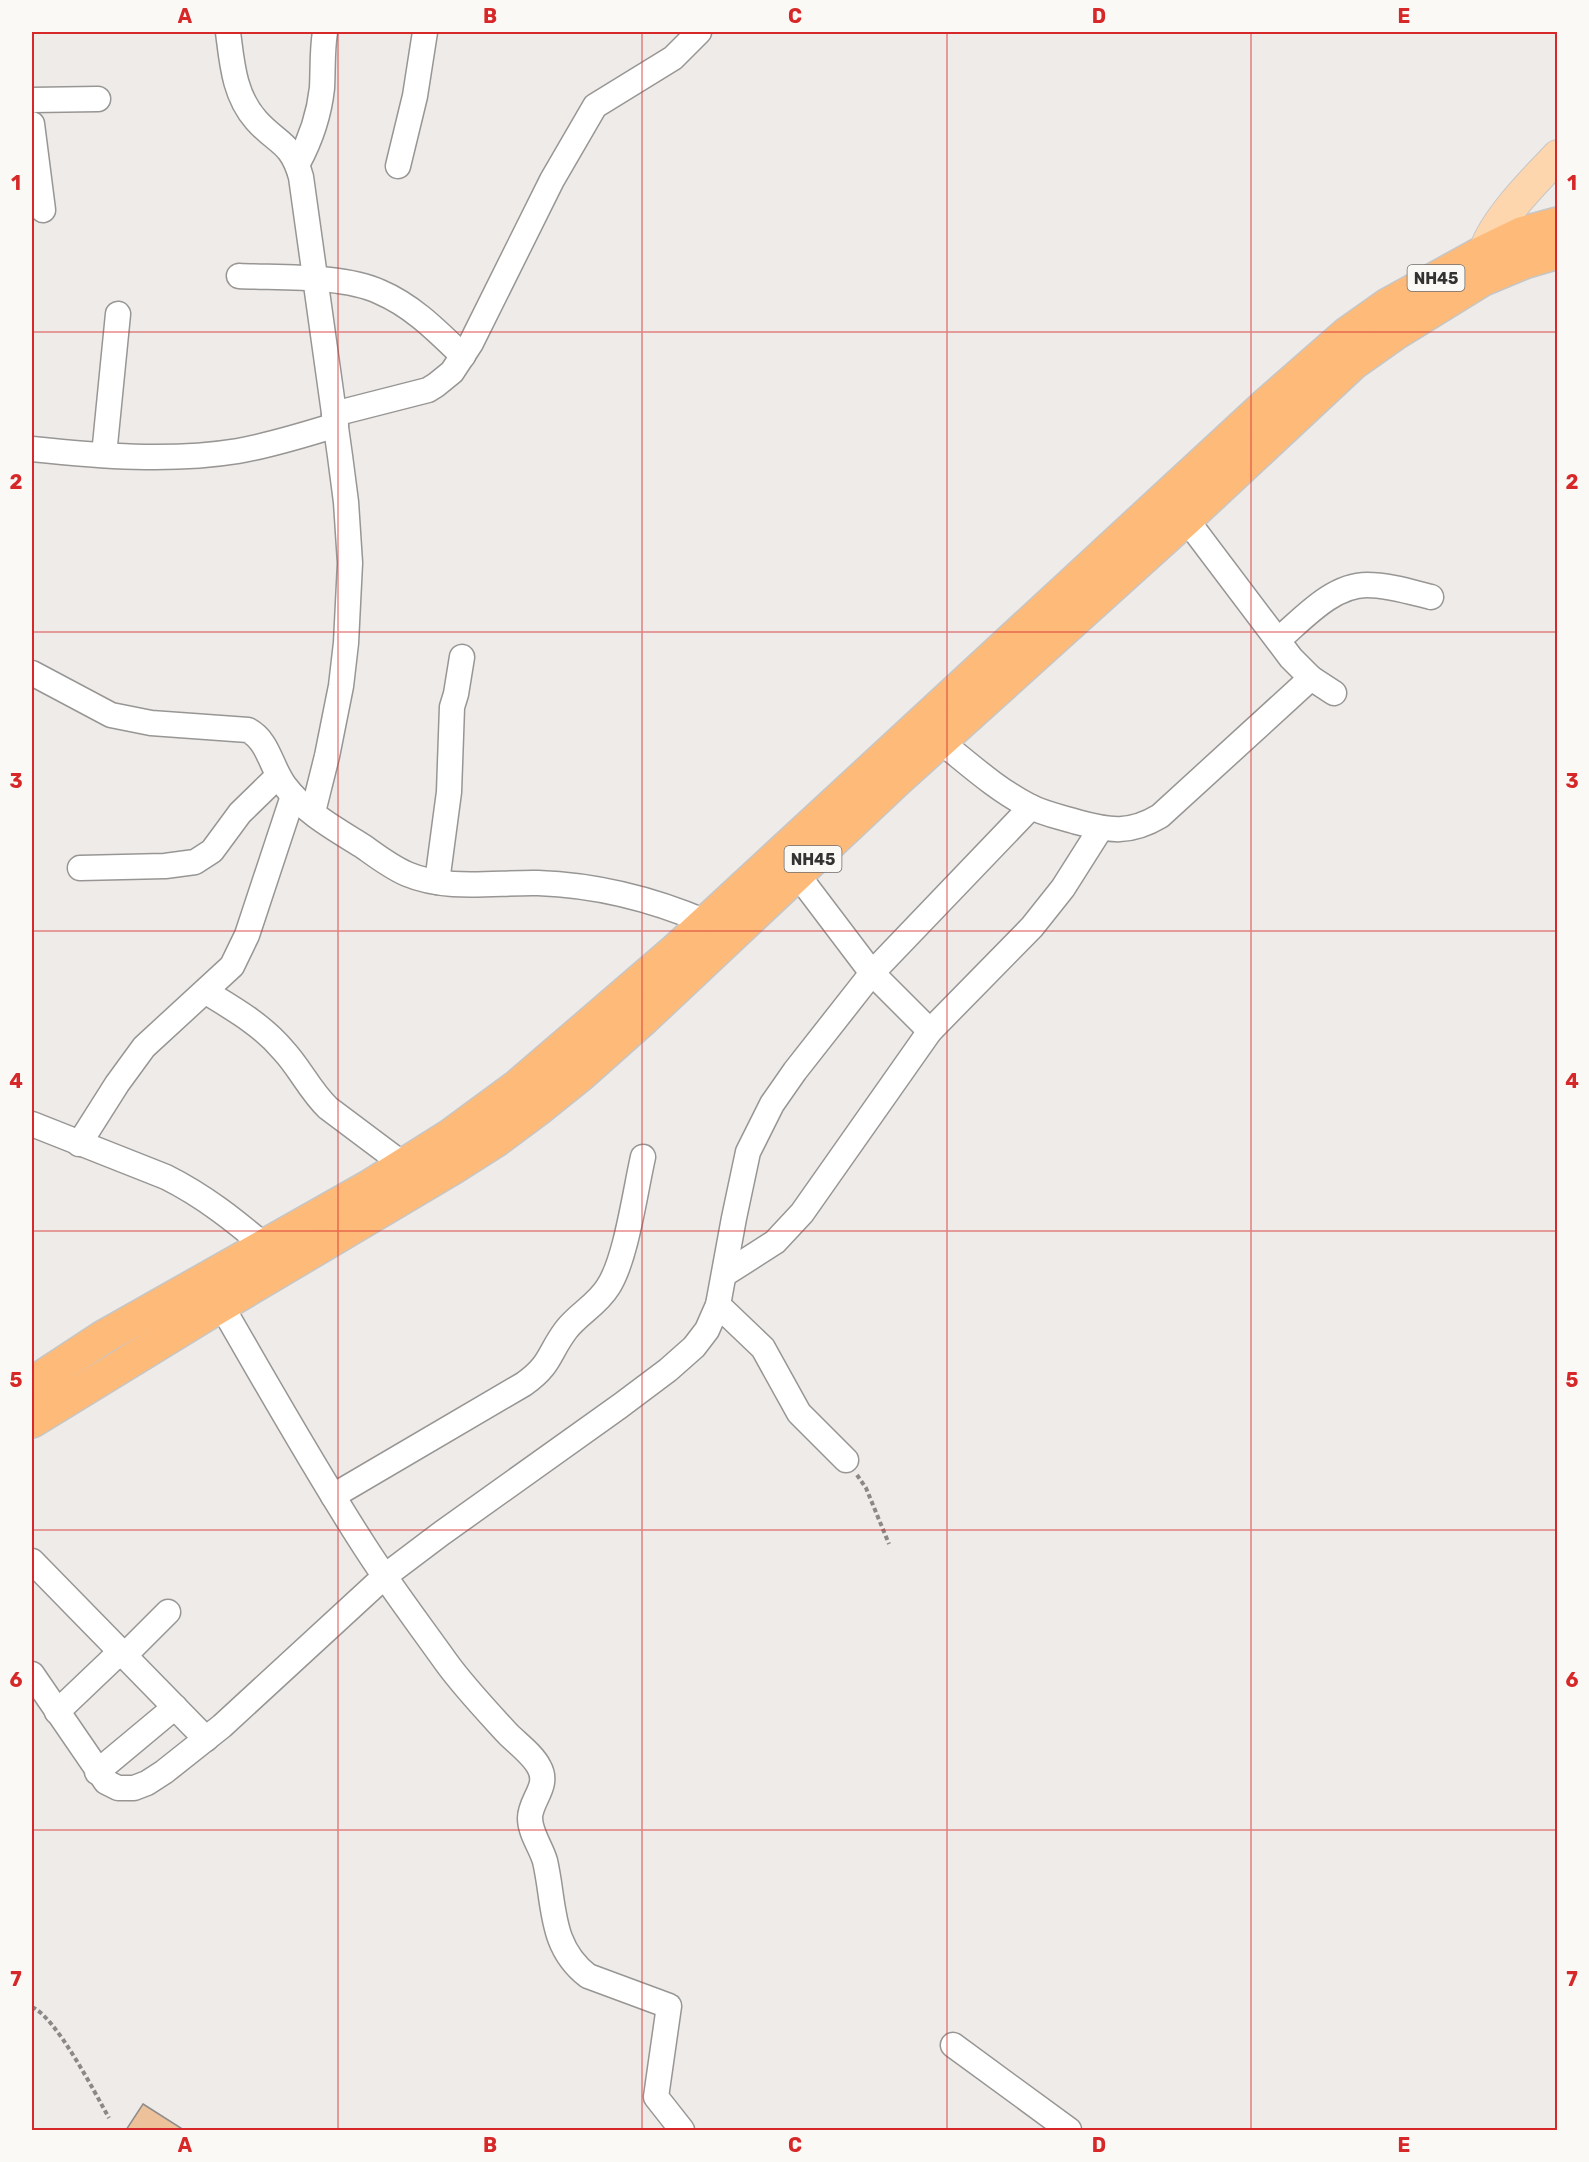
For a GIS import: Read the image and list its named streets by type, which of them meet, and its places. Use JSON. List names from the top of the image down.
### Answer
{
  "streets": {
    "highway": ["NH45"]
  },
  "grid": {
    "columns": [
      "A",
      "B",
      "C",
      "D",
      "E"
    ],
    "rows": [
      "1",
      "2",
      "3",
      "4",
      "5",
      "6",
      "7"
    ]
  }
}
